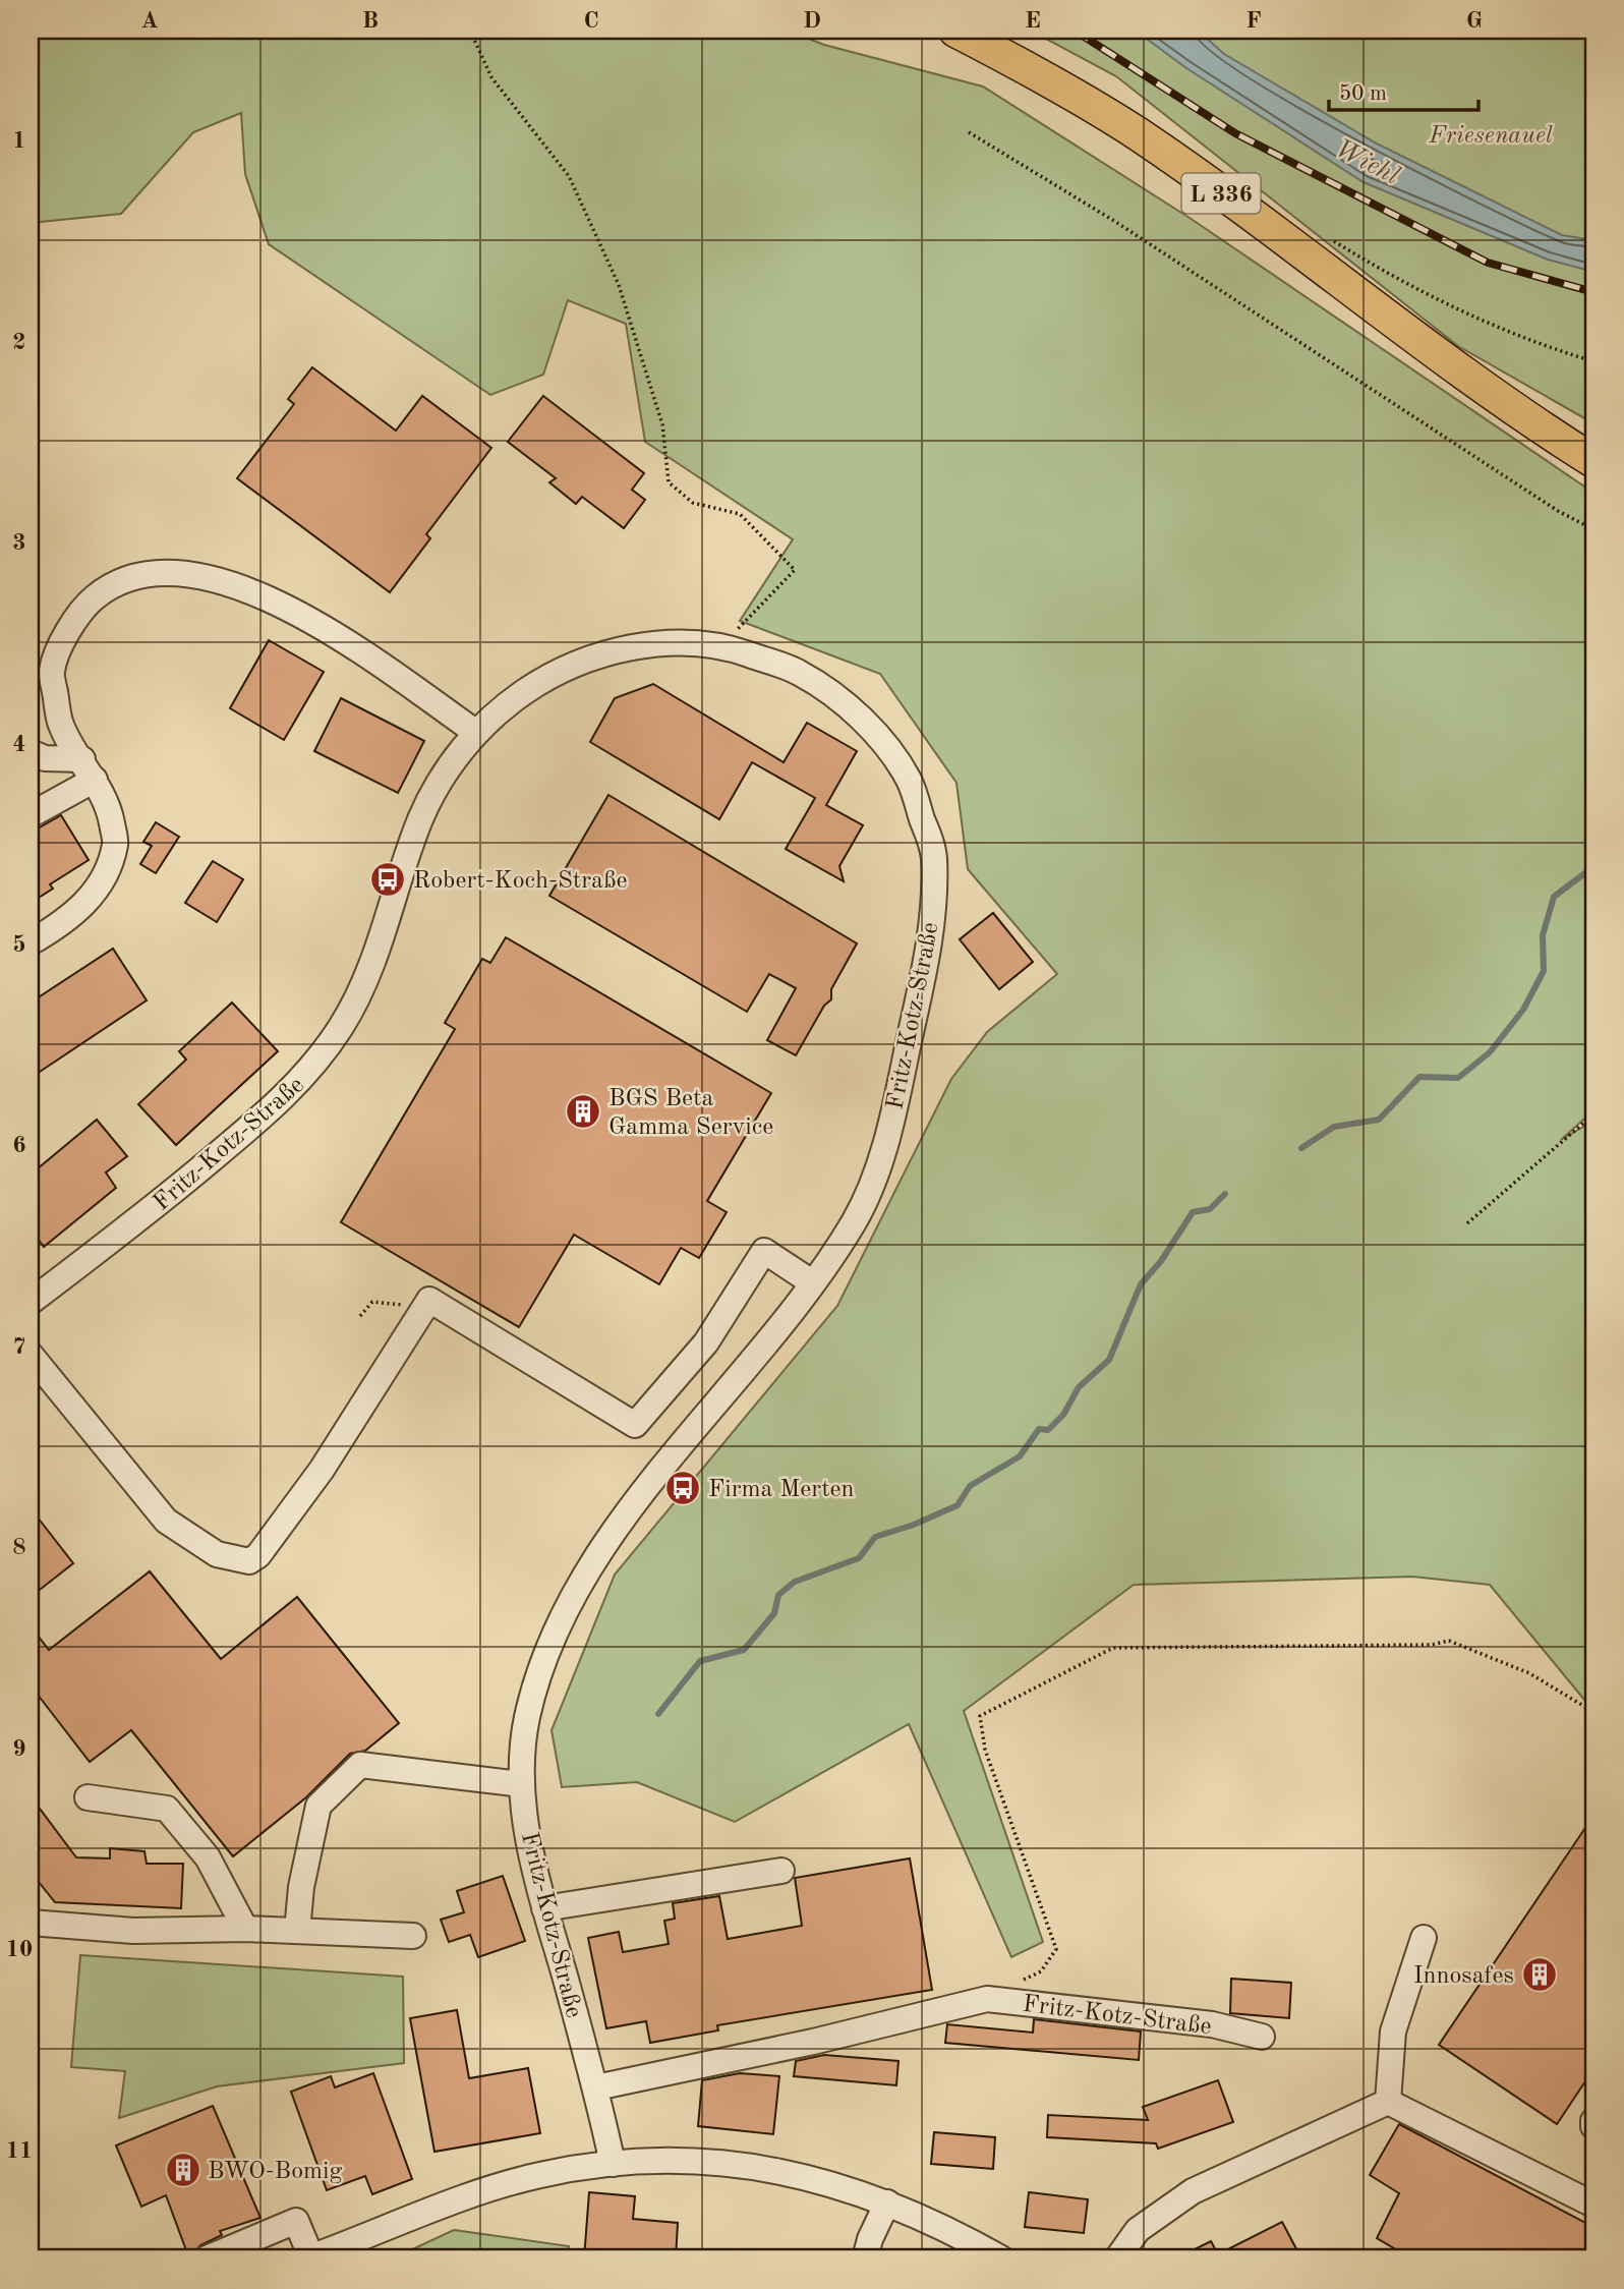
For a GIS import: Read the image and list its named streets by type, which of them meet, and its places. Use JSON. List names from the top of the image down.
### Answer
{
  "streets": {
    "main road": ["L 336"],
    "street": ["Fritz-Kotz-Straße"]
  },
  "water": ["Wiehl"],
  "parks": ["Friesenauel"],
  "places": {
    "bus stop": ["Robert-Koch-Straße", "Firma Merten"],
    "building": ["BGS Beta Gamma Service", "Innosafes", "BWO-Bomig"]
  },
  "scale_bar": "50 m",
  "grid": {
    "columns": [
      "A",
      "B",
      "C",
      "D",
      "E",
      "F",
      "G"
    ],
    "rows": [
      "1",
      "2",
      "3",
      "4",
      "5",
      "6",
      "7",
      "8",
      "9",
      "10",
      "11"
    ]
  }
}
